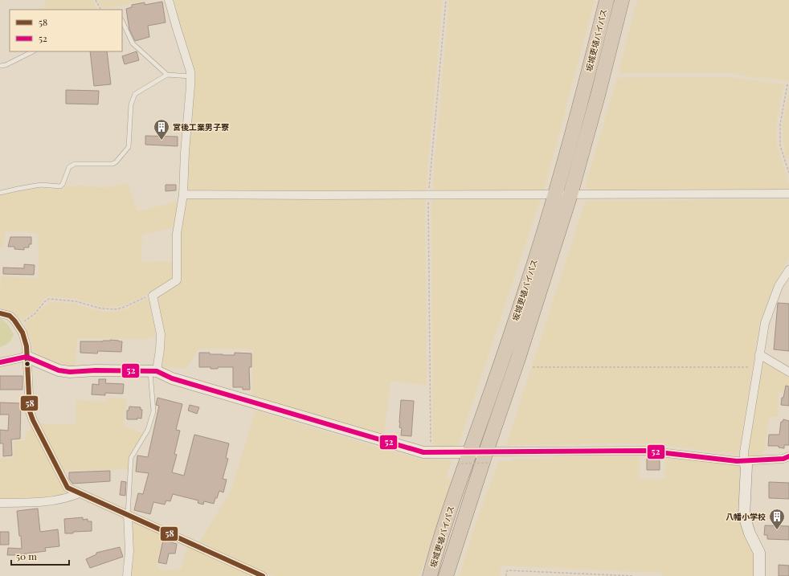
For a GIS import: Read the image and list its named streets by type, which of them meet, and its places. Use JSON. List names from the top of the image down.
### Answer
{
  "streets": {
    "highway": ["坂城更埴バイパス"]
  },
  "places": {
    "building": ["宮後工業男子寮", "八幡小学校"]
  },
  "lines": ["transit line 58", "transit line 52"],
  "legend": ["58", "52"],
  "scale_bar": "50 m"
}
